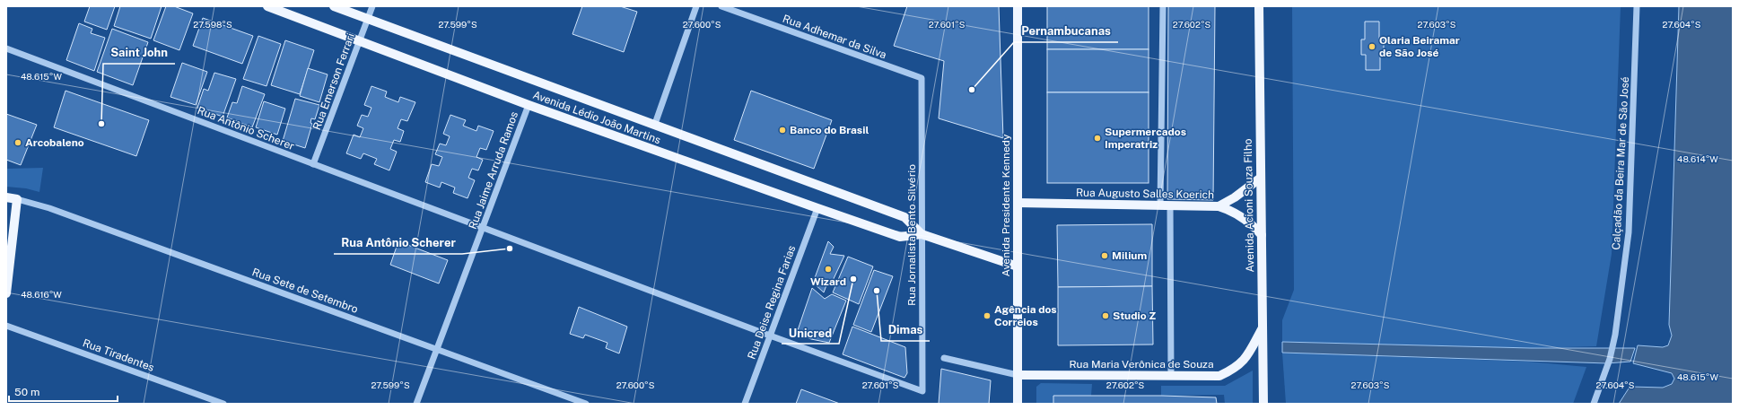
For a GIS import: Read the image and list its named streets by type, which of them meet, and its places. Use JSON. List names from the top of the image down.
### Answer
{
  "streets": {
    "main road": [
      "Avenida Lédio João Martins",
      "Rua Augusto Salles Koerich",
      "Avenida Presidente Kennedy",
      "Avenida Acioni Souza Filho",
      "Rua Maria Verônica de Souza"
    ],
    "street": [
      "Rua Adhemar da Silva",
      "Rua Emerson Ferrari",
      "Rua Antônio Scherer",
      "Calçadão da Beira Mar de São José",
      "Rua Jaime Arruda Ramos",
      "Rua Jornalista Bento Silvério",
      "Rua Sete de Setembro",
      "Rua Deise Regina Farias",
      "Rua Tiradentes"
    ]
  },
  "crossings": [
    ["Rua Adhemar da Silva", "Rua Jornalista Bento Silvério"],
    ["Rua Emerson Ferrari", "Avenida Lédio João Martins"],
    ["Rua Emerson Ferrari", "Rua Antônio Scherer"],
    ["Avenida Lédio João Martins", "Rua Jaime Arruda Ramos"],
    ["Avenida Lédio João Martins", "Avenida Presidente Kennedy"],
    ["Avenida Lédio João Martins", "Rua Jornalista Bento Silvério"],
    ["Avenida Lédio João Martins", "Rua Deise Regina Farias"],
    ["Rua Antônio Scherer", "Rua Jaime Arruda Ramos"],
    ["Rua Antônio Scherer", "Rua Jornalista Bento Silvério"],
    ["Rua Antônio Scherer", "Rua Deise Regina Farias"],
    ["Rua Jaime Arruda Ramos", "Rua Sete de Setembro"],
    ["Rua Augusto Salles Koerich", "Avenida Presidente Kennedy"],
    ["Rua Augusto Salles Koerich", "Avenida Acioni Souza Filho"],
    ["Avenida Presidente Kennedy", "Rua Maria Verônica de Souza"],
    ["Avenida Acioni Souza Filho", "Rua Maria Verônica de Souza"]
  ],
  "places": [
    "Olaria Beiramar de São José",
    "Pernambucanas",
    "Saint John",
    "Banco do Brasil",
    "Supermercados Imperatriz",
    "Arcobaleno",
    "Rua Antônio Scherer",
    "Milium",
    "Wizard",
    "Unicred",
    "Dimas",
    "Agência dos Correios",
    "Studio Z"
  ],
  "scale_bar": "50 m",
  "coordinates": [
    "27.598°S",
    "27.599°S",
    "27.600°S",
    "27.601°S",
    "27.602°S",
    "27.603°S",
    "27.604°S",
    "48.615°W",
    "48.614°W",
    "48.616°W"
  ]
}
